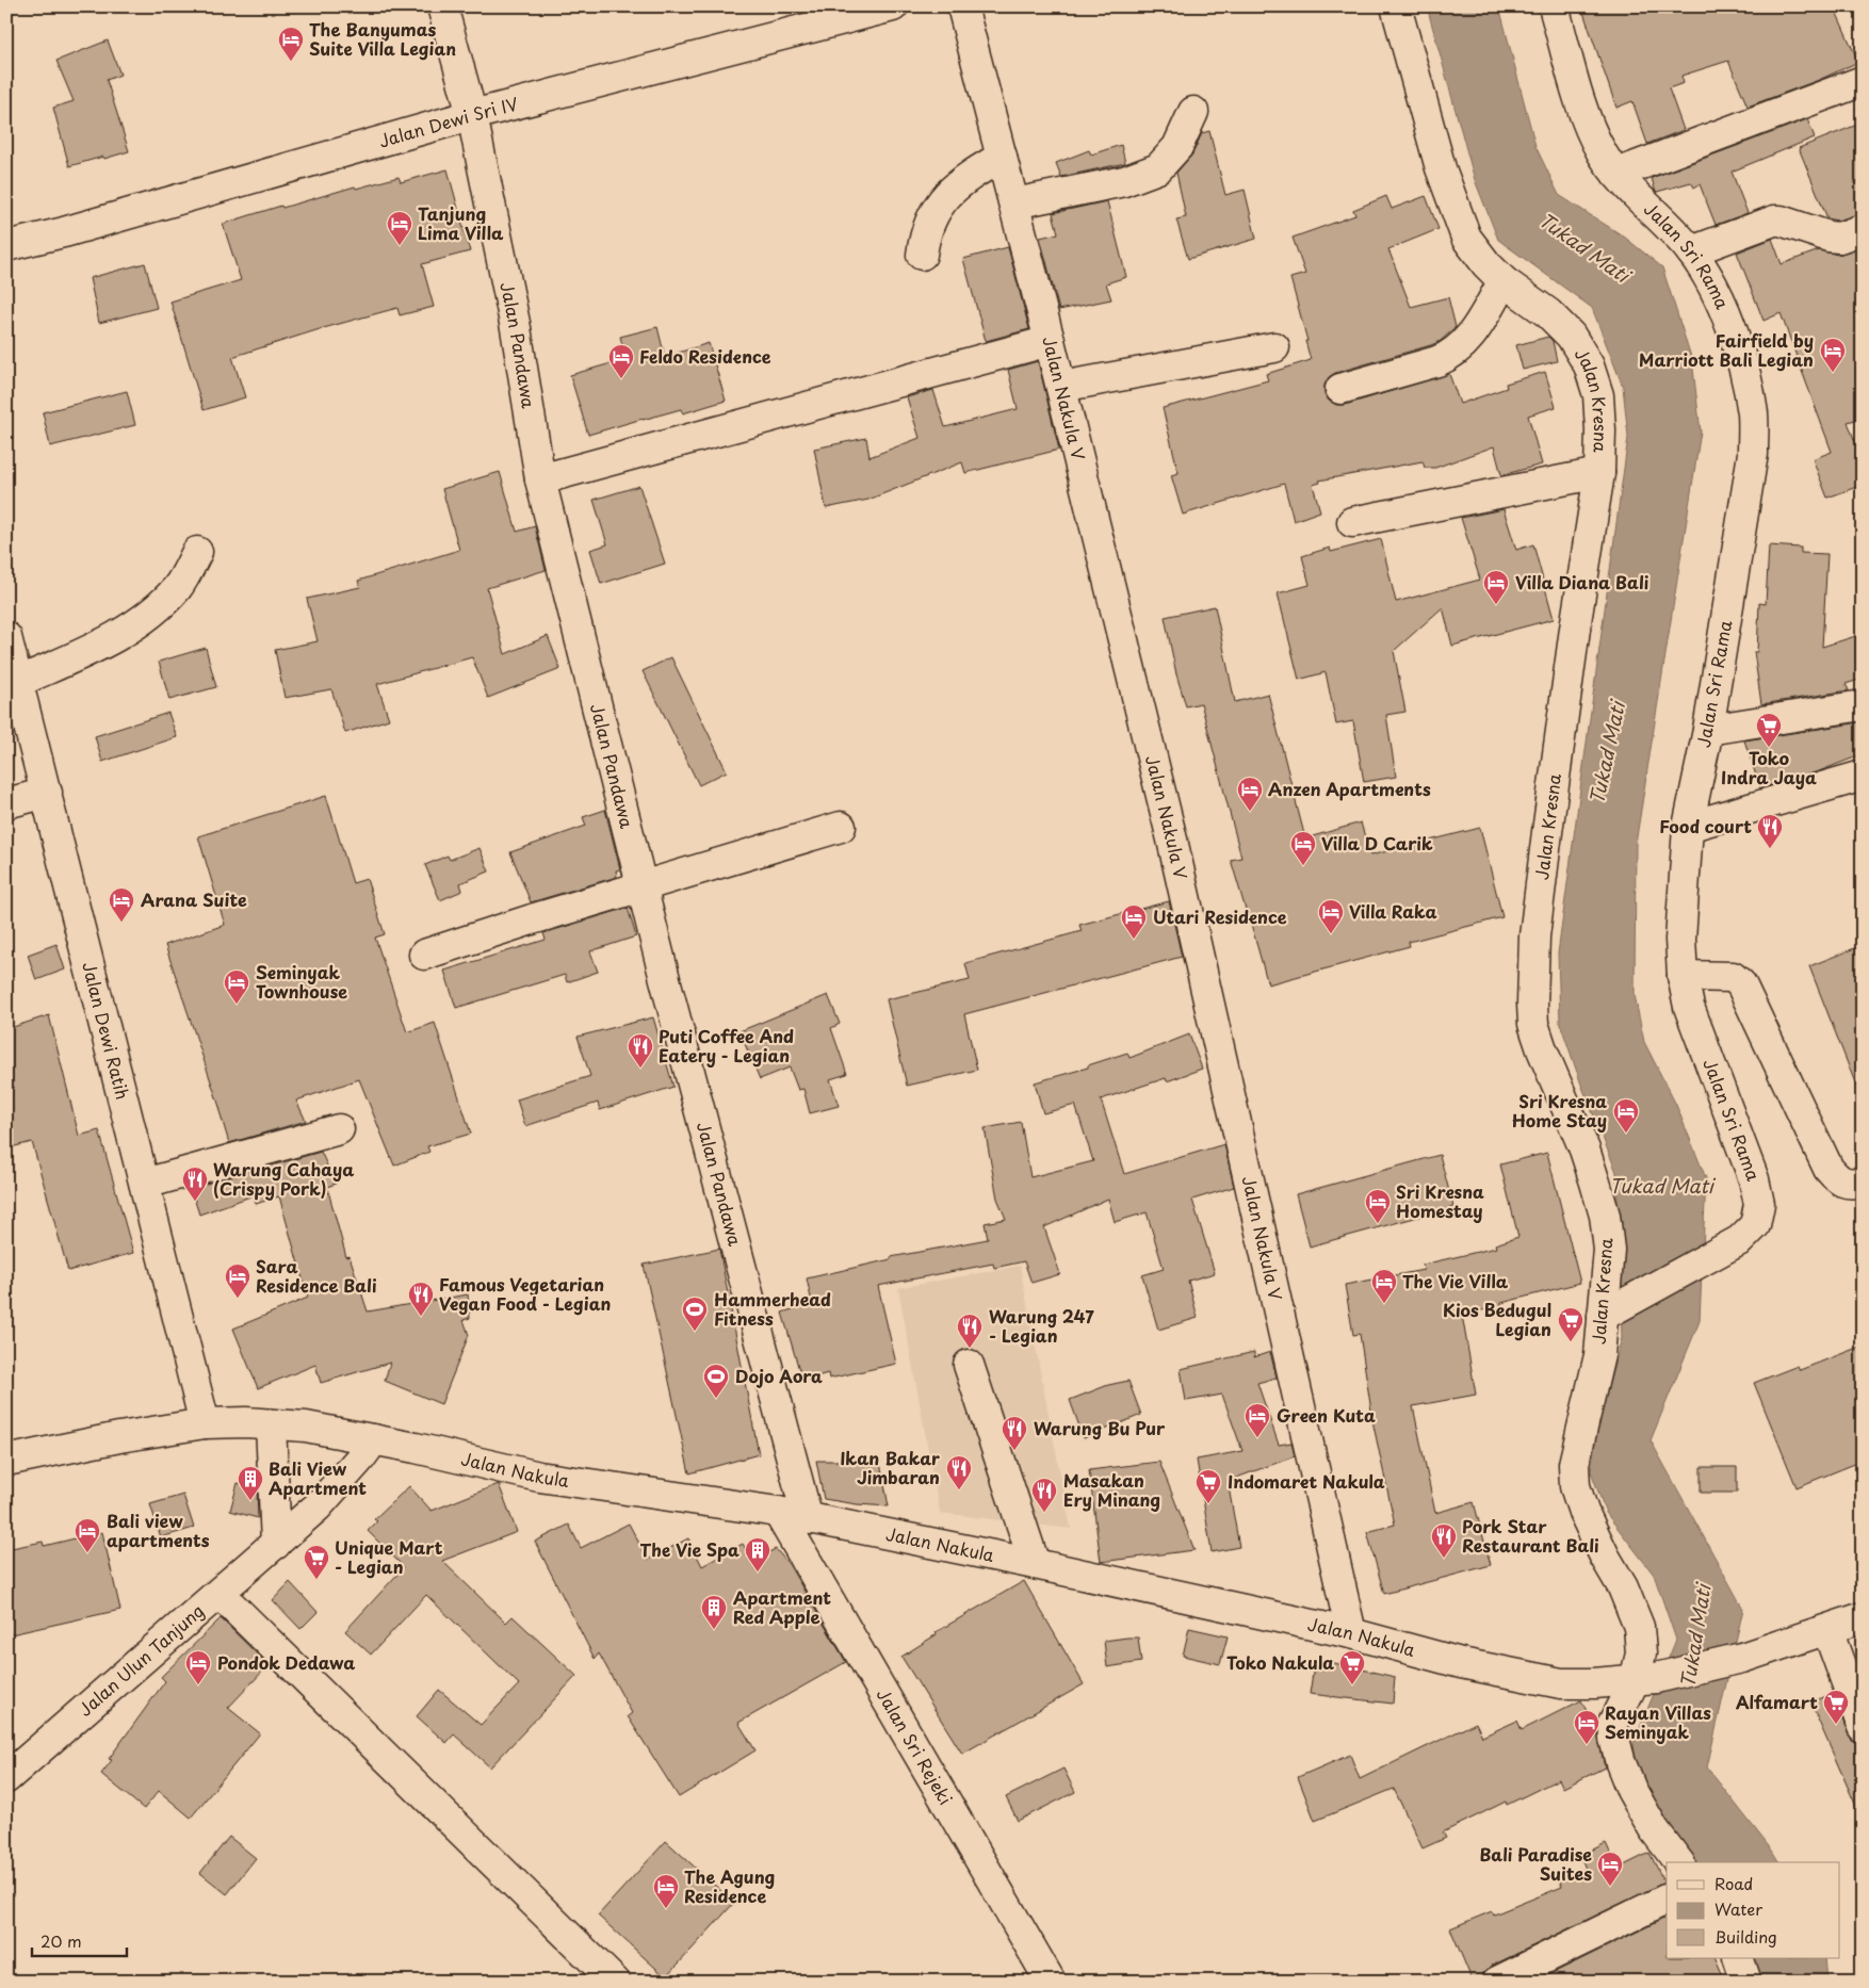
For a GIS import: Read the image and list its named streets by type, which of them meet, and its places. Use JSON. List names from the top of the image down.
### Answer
{
  "streets": {
    "street": [
      "Jalan Dewi Sri IV",
      "Jalan Sri Rama",
      "Jalan Pandawa",
      "Jalan Nakula V",
      "Jalan Kresna",
      "Jalan Dewi Ratih",
      "Jalan Nakula",
      "Jalan Ulun Tanjung",
      "Jalan Sri Rejeki"
    ]
  },
  "crossings": [
    ["Jalan Dewi Sri IV", "Jalan Pandawa"],
    ["Jalan Sri Rama", "Jalan Kresna"],
    ["Jalan Pandawa", "Jalan Nakula"],
    ["Jalan Nakula V", "Jalan Nakula"],
    ["Jalan Kresna", "Jalan Nakula"],
    ["Jalan Dewi Ratih", "Jalan Nakula"],
    ["Jalan Nakula", "Jalan Ulun Tanjung"],
    ["Jalan Nakula", "Jalan Sri Rejeki"]
  ],
  "water": ["Tukad Mati"],
  "places": {
    "hotel": [
      "The Banyumas Suite Villa Legian",
      "Tanjung Lima Villa",
      "Fairfield by Marriott Bali Legian",
      "Feldo Residence",
      "Villa Diana Bali",
      "Anzen Apartments",
      "Villa D Carik",
      "Arana Suite",
      "Villa Raka",
      "Utari Residence",
      "Seminyak Townhouse",
      "Sri Kresna Home Stay",
      "Sri Kresna Homestay",
      "Sara Residence Bali",
      "The Vie Villa",
      "Green Kuta",
      "Bali view apartments",
      "Pondok Dedawa",
      "Rayan Villas Seminyak",
      "Bali Paradise Suites",
      "The Agung Residence"
    ],
    "supermarket": [
      "Toko Indra Jaya",
      "Kios Bedugul Legian",
      "Indomaret Nakula",
      "Unique Mart - Legian",
      "Toko Nakula",
      "Alfamart"
    ],
    "restaurant": [
      "Food court",
      "Puti Coffee And Eatery - Legian",
      "Warung Cahaya (Crispy Pork)",
      "Famous Vegetarian Vegan Food - Legian",
      "Warung 247 - Legian",
      "Warung Bu Pur",
      "Ikan Bakar Jimbaran",
      "Masakan Ery Minang",
      "Pork Star Restaurant Bali"
    ],
    "sports": ["Hammerhead Fitness", "Dojo Aora"],
    "building": ["Bali View Apartment", "The Vie Spa", "Apartment Red Apple"]
  },
  "legend": ["Road", "Water", "Building"],
  "scale_bar": "20 m"
}
